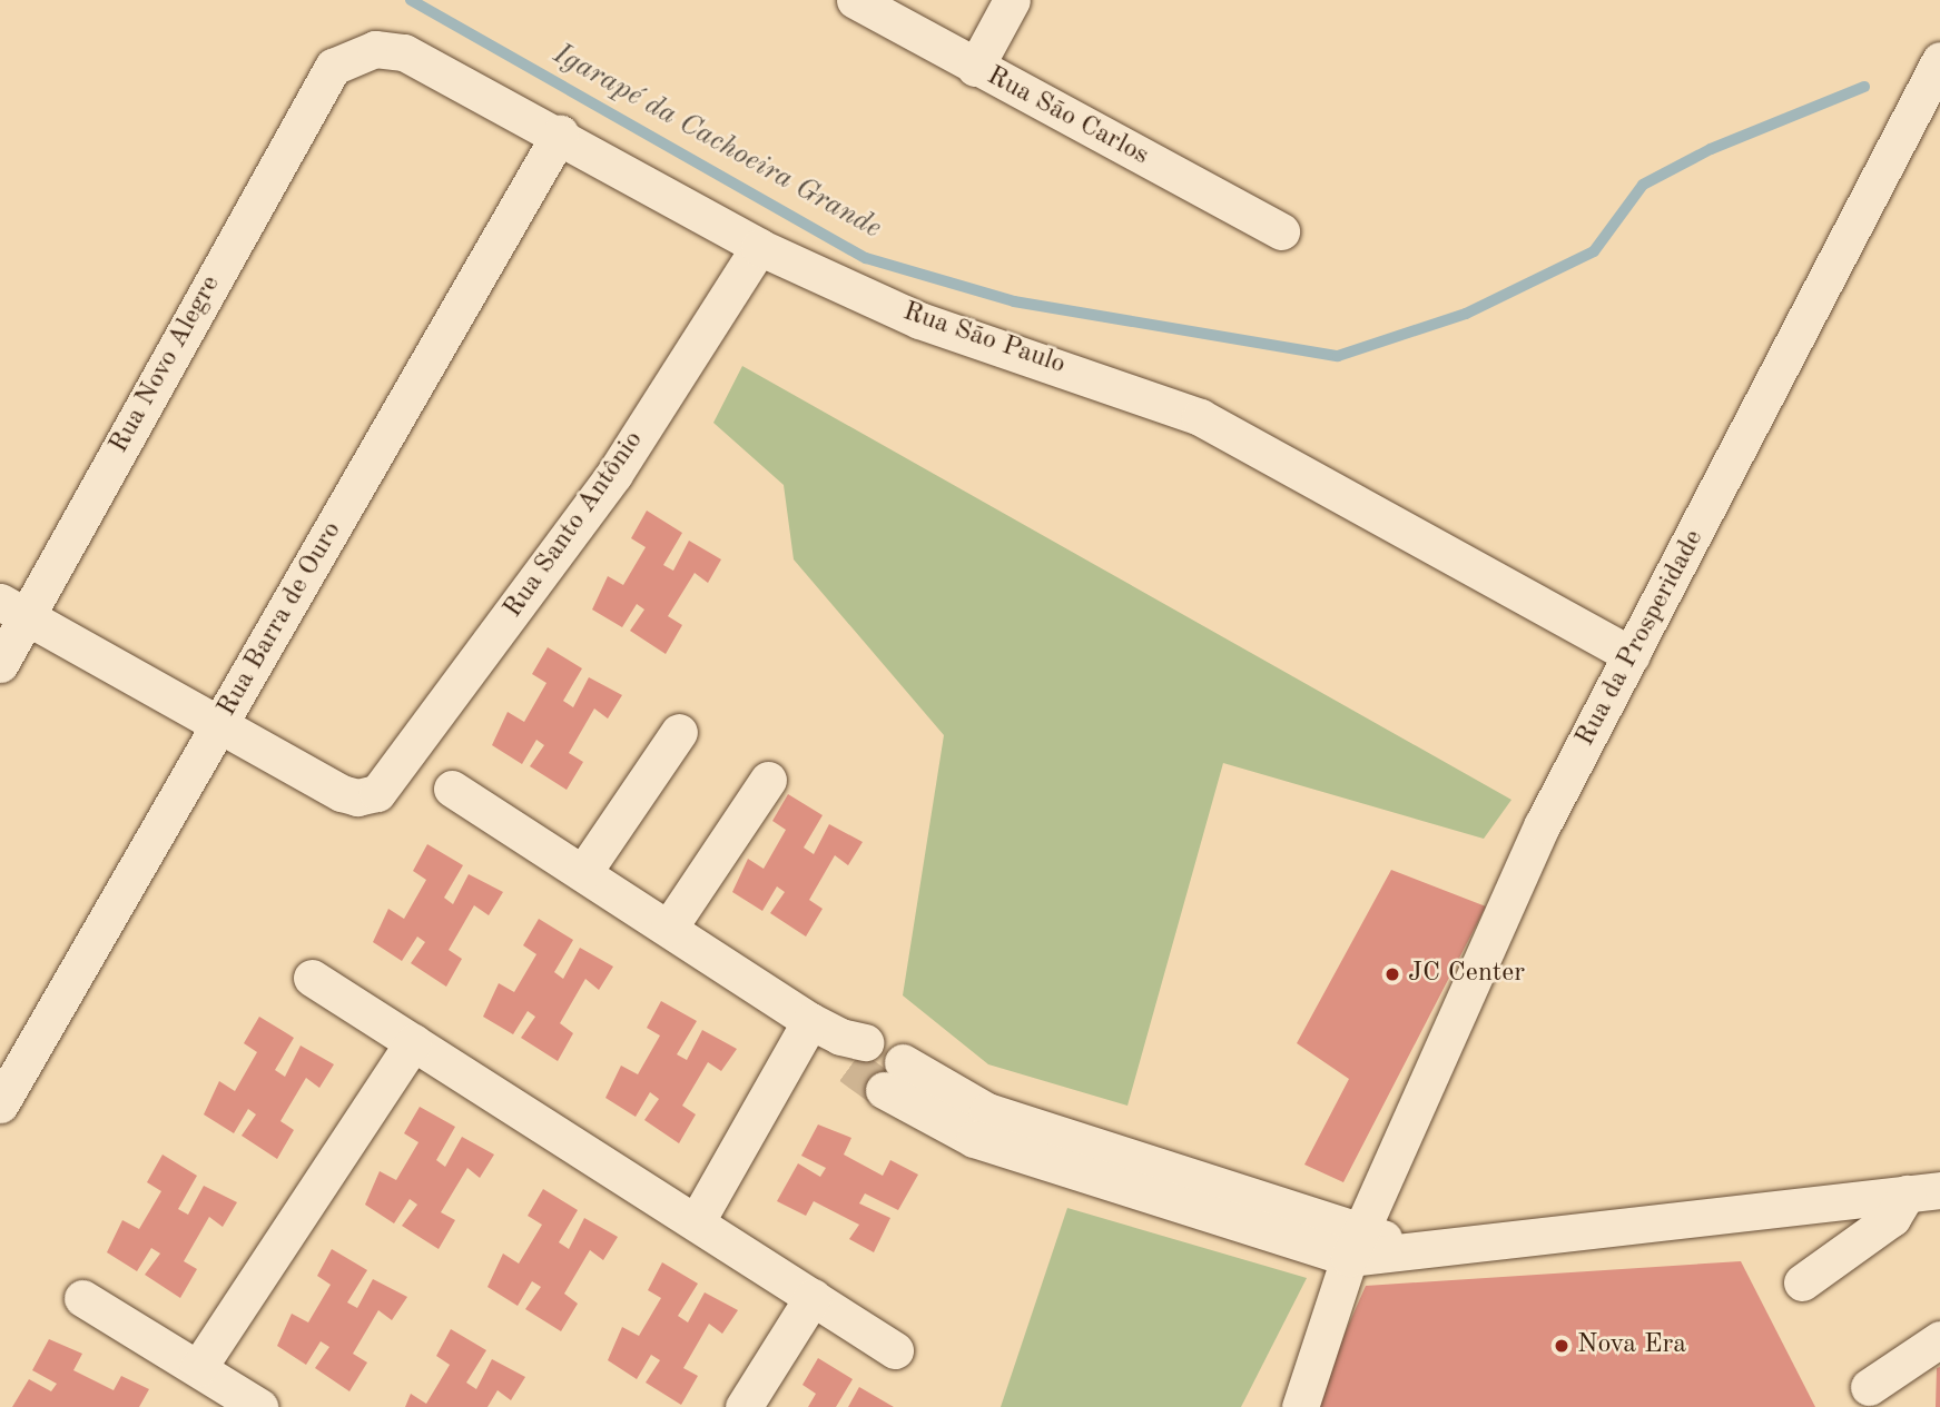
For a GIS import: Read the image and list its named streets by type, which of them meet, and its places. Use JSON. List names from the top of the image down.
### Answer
{
  "streets": {
    "street": [
      "Rua São Carlos",
      "Rua São Paulo",
      "Rua Novo Alegre",
      "Rua Santo Antônio",
      "Rua Barra de Ouro",
      "Rua da Prosperidade"
    ]
  },
  "crossings": [
    ["Rua São Paulo", "Rua Novo Alegre"],
    ["Rua São Paulo", "Rua Santo Antônio"],
    ["Rua São Paulo", "Rua Barra de Ouro"],
    ["Rua São Paulo", "Rua da Prosperidade"],
    ["Rua Santo Antônio", "Rua Barra de Ouro"]
  ],
  "water": ["Igarapé da Cachoeira Grande"],
  "places": ["JC Center", "Nova Era"]
}
